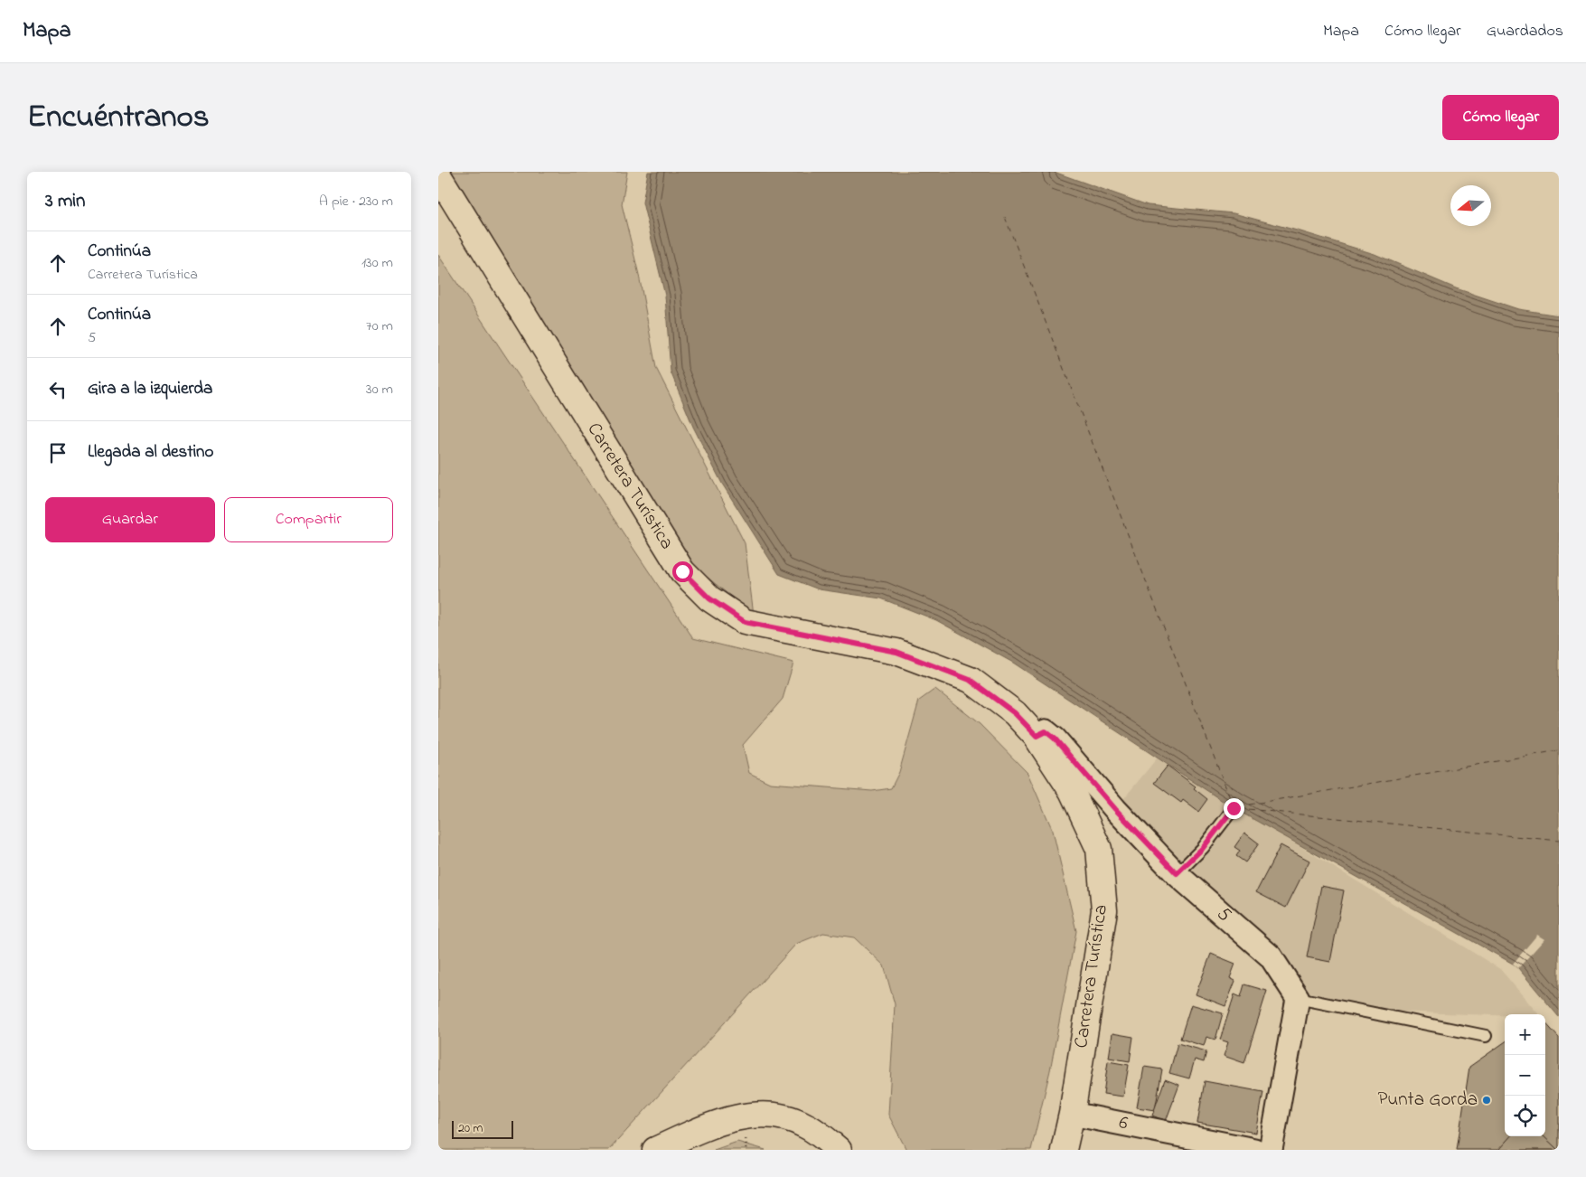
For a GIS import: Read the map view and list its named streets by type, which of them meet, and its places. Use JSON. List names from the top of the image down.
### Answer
{
  "streets": {
    "main road": ["Carretera Turística"],
    "street": ["5", "6"]
  },
  "crossings": [
    ["Carretera Turística", "5"],
    ["Carretera Turística", "6"]
  ],
  "places": ["Punta Gorda"],
  "scale_bar": "20 m",
  "north": "left",
  "page": {
    "header": "Mapa",
    "nav": ["Mapa", "Cómo llegar", "Guardados"],
    "title": "Encuéntranos",
    "buttons": [
      "Cómo llegar",
      ["Guardar", "Compartir"]
    ],
    "heading": ["3 min", "A pie · 230 m"],
    "list": [
      ["Continúa", "Carretera Turística", "130 m"],
      ["Continúa", "5", "70 m"],
      ["Gira a la izquierda", "30 m"],
      "Llegada al destino"
    ],
    "map_buttons": ["+", "−"],
    "scale": "20 m"
  }
}
